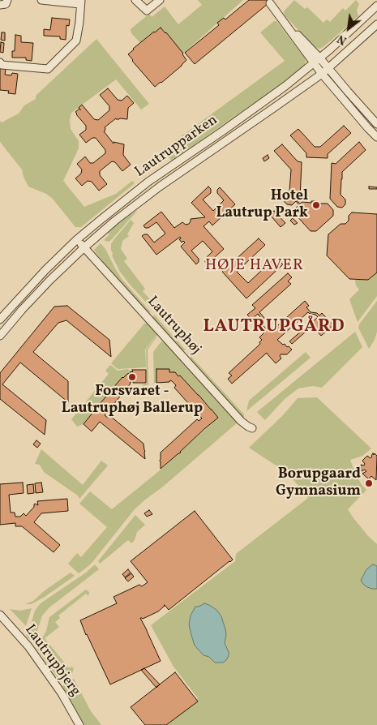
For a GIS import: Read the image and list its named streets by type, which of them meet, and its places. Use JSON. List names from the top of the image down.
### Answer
{
  "streets": {
    "street": ["Lautrupparken", "Lautruphøj", "Lautrupbjerg"]
  },
  "crossings": [
    ["Lautrupparken", "Lautruphøj"]
  ],
  "districts": ["HØJE HAVER", "LAUTRUPGÅRD"],
  "places": ["Hotel Lautrup Park", "Forsvaret - Lautruphøj Ballerup", "Borupgaard Gymnasium"],
  "north": "bottom left"
}
